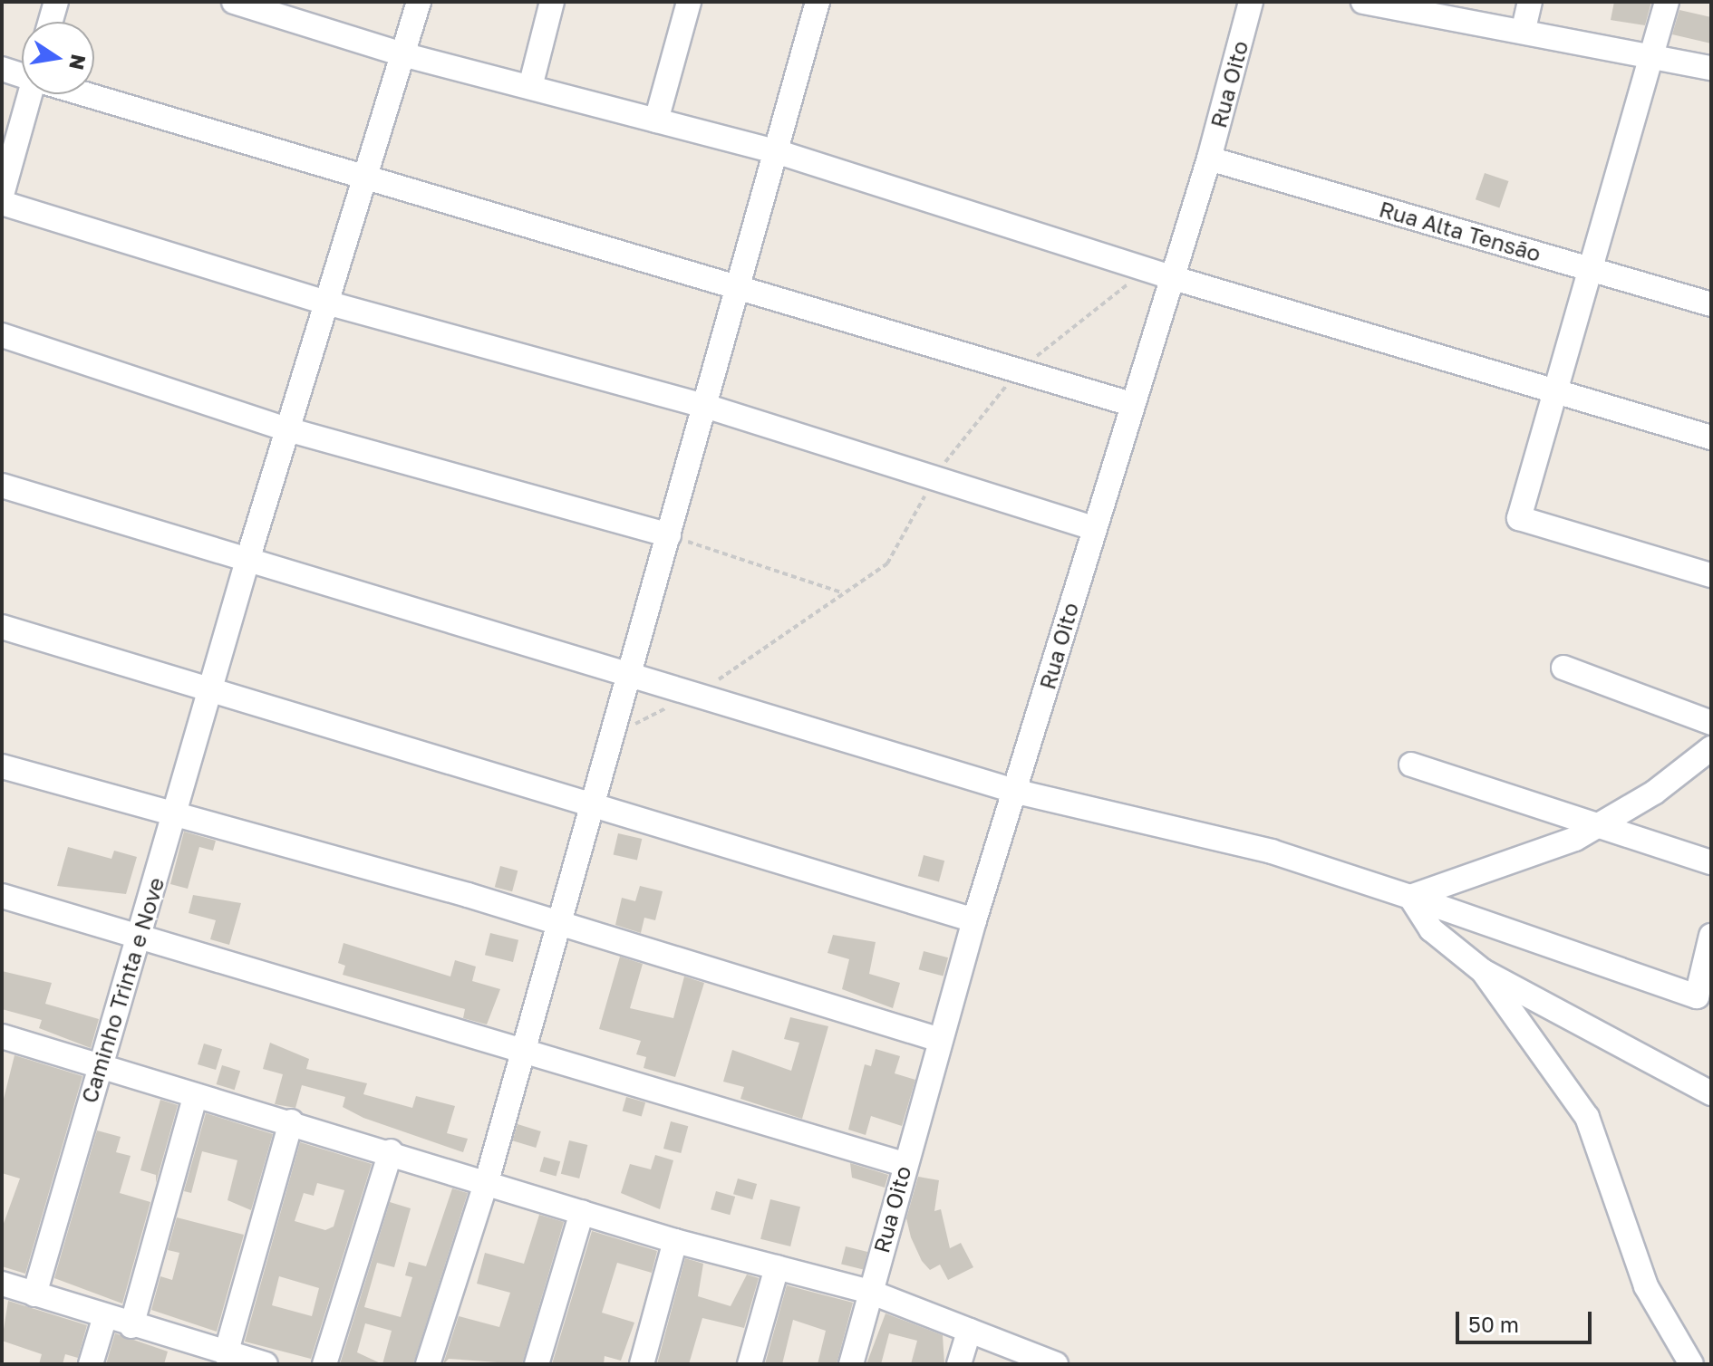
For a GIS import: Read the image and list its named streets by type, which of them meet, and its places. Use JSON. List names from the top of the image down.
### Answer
{
  "streets": {
    "street": ["Rua Oito", "Rua Alta Tensão", "Caminho Trinta e Nove"]
  },
  "crossings": [
    ["Rua Oito", "Rua Alta Tensão"]
  ],
  "scale_bar": "50 m",
  "north": "right"
}
